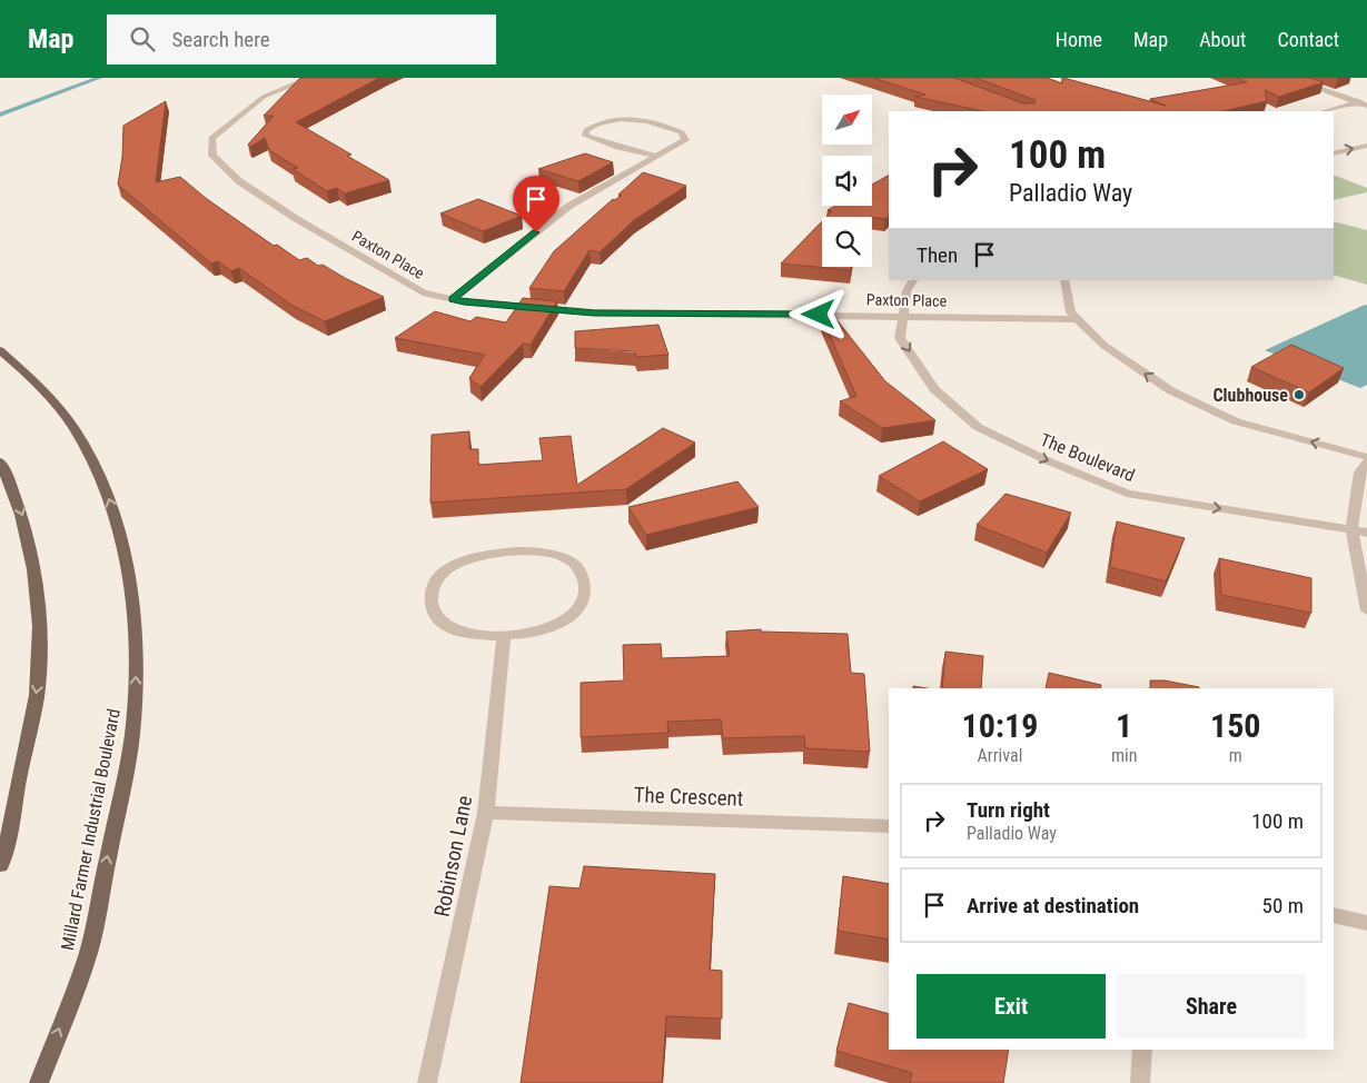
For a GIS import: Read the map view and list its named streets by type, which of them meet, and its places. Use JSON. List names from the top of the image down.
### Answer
{
  "streets": {
    "main road": ["Millard Farmer Industrial Boulevard"],
    "street": [
      "Paxton Place",
      "The Boulevard",
      "The Crescent",
      "Robinson Lane"
    ]
  },
  "crossings": [
    ["Paxton Place", "The Boulevard"],
    ["The Crescent", "Robinson Lane"]
  ],
  "places": ["Clubhouse"],
  "north": "top right",
  "page": {
    "header": "Map",
    "search": "Search here",
    "nav": [
      "Home",
      "Map",
      "About",
      "Contact"
    ],
    "turn": ["100 m", "Palladio Way"],
    "then": "Then",
    "eta": [
      "10:19",
      "Arrival",
      "1",
      "min",
      "150",
      "m"
    ],
    "list": [
      {
        "name": "Turn right",
        "note": "Palladio Way",
        "value": "100 m"
      },
      {
        "name": "Arrive at destination",
        "value": "50 m"
      }
    ],
    "buttons": ["Exit", "Share"]
  }
}
